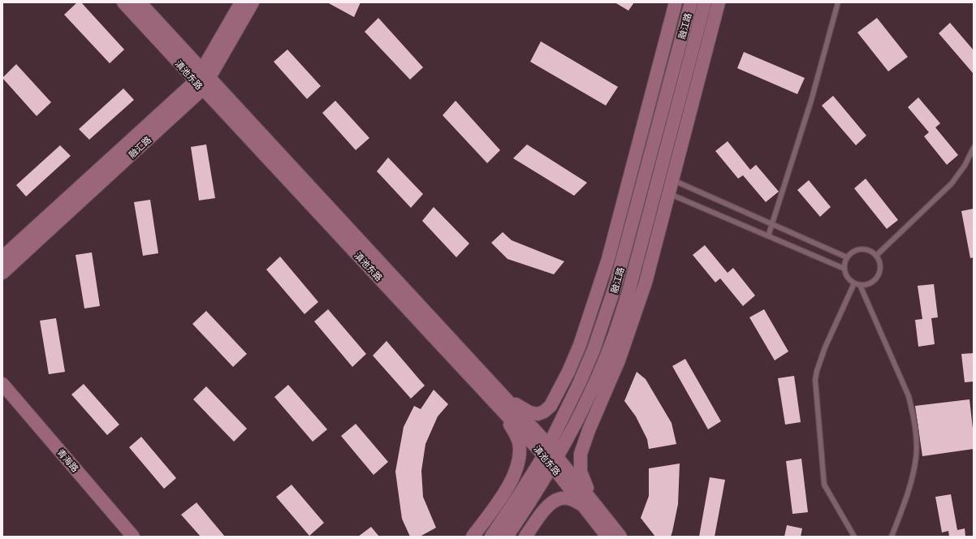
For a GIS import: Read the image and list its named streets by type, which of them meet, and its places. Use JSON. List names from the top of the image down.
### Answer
{
  "streets": {
    "street": [
      "融江路",
      "滇池东路",
      "融汇路",
      "青海路"
    ]
  },
  "crossings": [
    ["融江路", "滇池东路"],
    ["滇池东路", "融汇路"]
  ]
}
